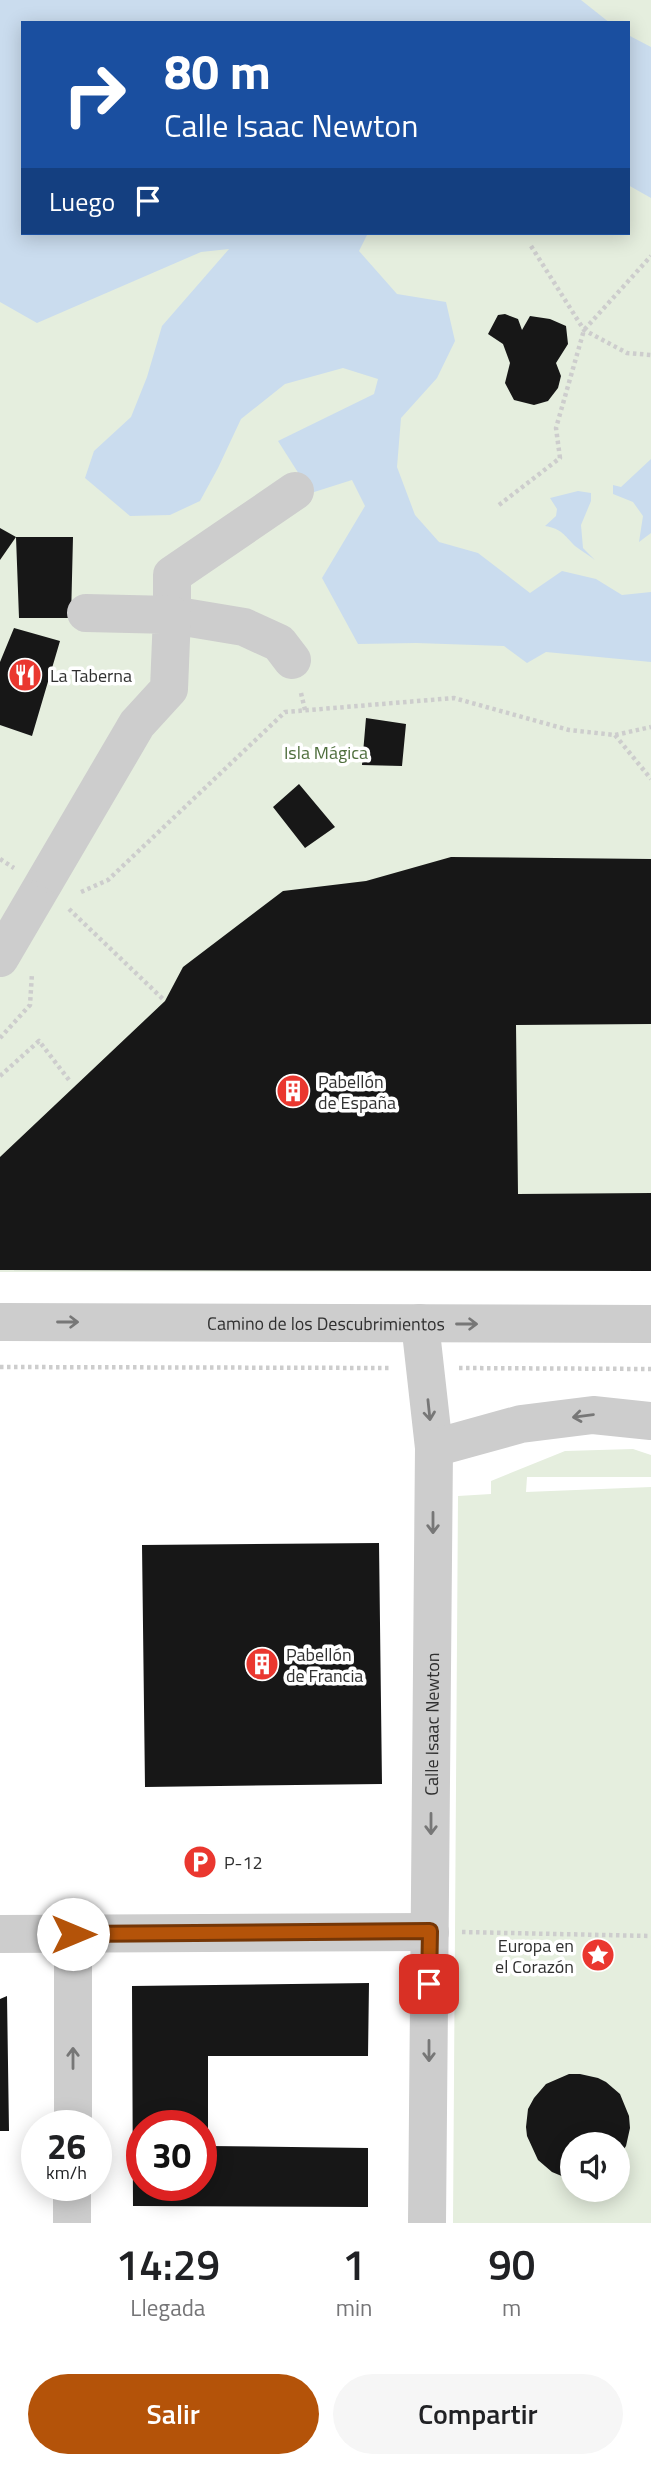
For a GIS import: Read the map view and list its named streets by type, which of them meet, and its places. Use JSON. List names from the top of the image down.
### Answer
{
  "streets": {
    "street": ["Camino de los Descubrimientos", "Calle Isaac Newton"]
  },
  "crossings": [
    ["Camino de los Descubrimientos", "Calle Isaac Newton"]
  ],
  "one_way": ["Calle Isaac Newton"],
  "parks": ["Isla Mágica"],
  "places": {
    "restaurant": ["La Taberna"],
    "building": ["Pabellón de España", "Pabellón de Francia"],
    "parking": ["P-12"],
    "place": ["Europa en el Corazón"]
  },
  "page": {
    "turn": ["80 m", "Calle Isaac Newton"],
    "then": "Luego",
    "speed": "26 km/h",
    "limit": "30",
    "eta": [
      "14:29",
      "Llegada",
      "1",
      "min",
      "90",
      "m"
    ],
    "buttons": ["Salir", "Compartir"]
  }
}
